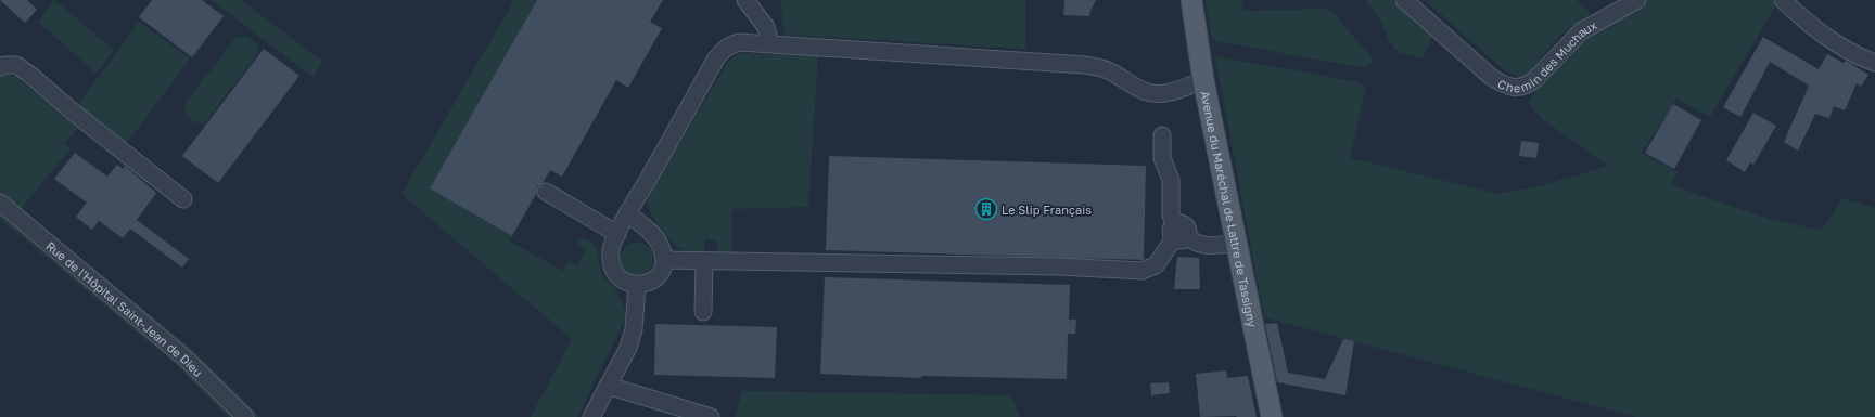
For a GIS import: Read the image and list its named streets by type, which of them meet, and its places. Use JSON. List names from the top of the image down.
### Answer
{
  "streets": {
    "main road": ["Avenue du Maréchal de Lattre de Tassigny"],
    "street": ["Chemin des Muchaux", "Rue de l'Hôpital Saint-Jean de Dieu"]
  },
  "places": {
    "building": ["Le Slip Français"]
  }
}
